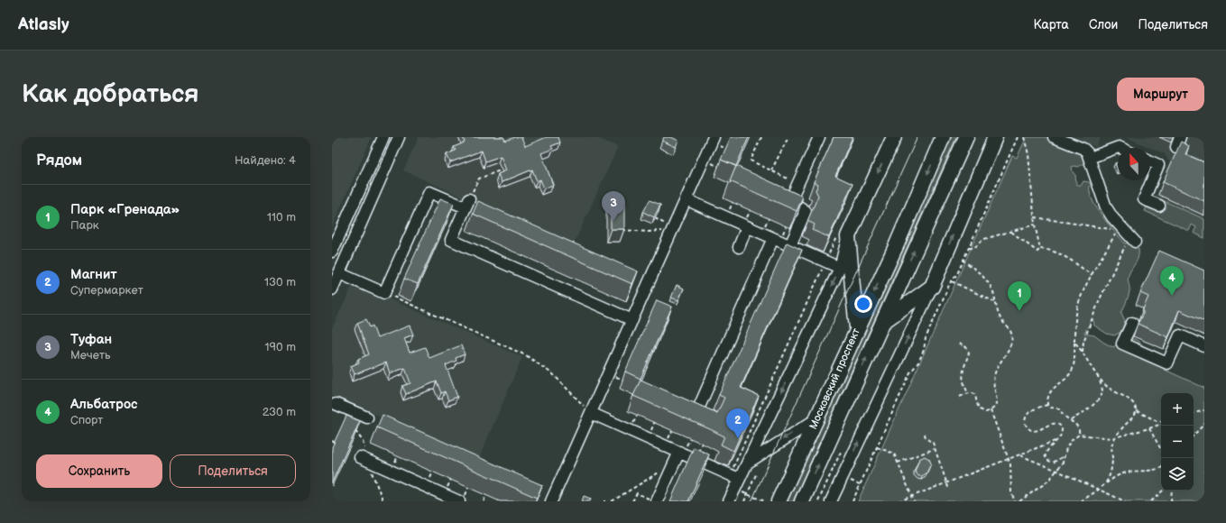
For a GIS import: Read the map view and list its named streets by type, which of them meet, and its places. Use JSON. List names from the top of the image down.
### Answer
{
  "streets": {
    "main road": ["Московский проспект"]
  },
  "north": "top",
  "page": {
    "header": "Atlasly",
    "nav": ["Карта", "Слои", "Поделиться"],
    "buttons": [
      "Маршрут",
      ["Сохранить", "Поделиться"]
    ],
    "title": "Как добраться",
    "heading": ["Рядом", "Найдено: 4"],
    "list": [
      {
        "mark": "1",
        "name": "Парк «Гренада»",
        "note": "Парк",
        "value": "110 m"
      },
      {
        "mark": "2",
        "name": "Магнит",
        "note": "Супермаркет",
        "value": "130 m"
      },
      {
        "mark": "3",
        "name": "Туфан",
        "note": "Мечеть",
        "value": "190 m"
      },
      {
        "mark": "4",
        "name": "Альбатрос",
        "note": "Спорт",
        "value": "230 m"
      }
    ],
    "pins": [
      "3",
      "4",
      "1",
      "2"
    ],
    "map_buttons": ["+", "−"]
  }
}
